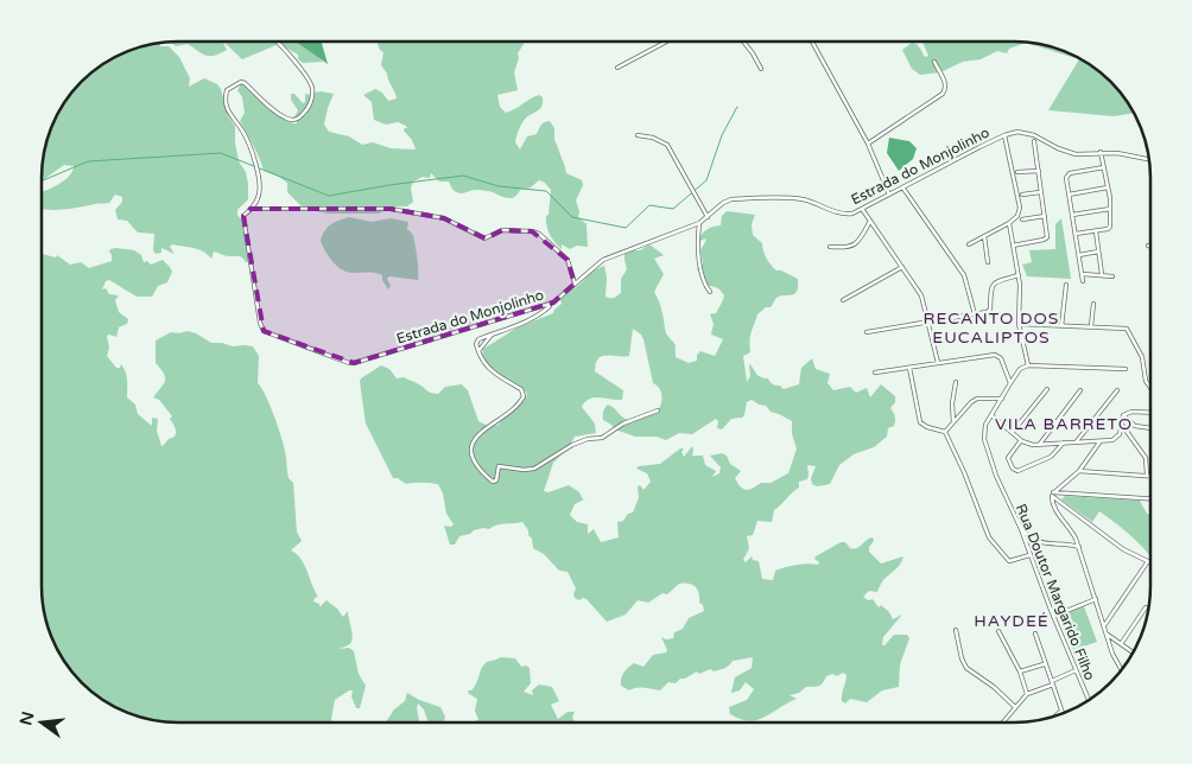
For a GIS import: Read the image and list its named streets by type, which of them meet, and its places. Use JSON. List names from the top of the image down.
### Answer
{
  "streets": {
    "street": ["Estrada do Monjolinho", "Rua Doutor Margarido Filho"]
  },
  "districts": ["RECANTO DOS EUCALIPTOS", "VILA BARRETO", "HAYDEÉ"],
  "north": "left"
}
